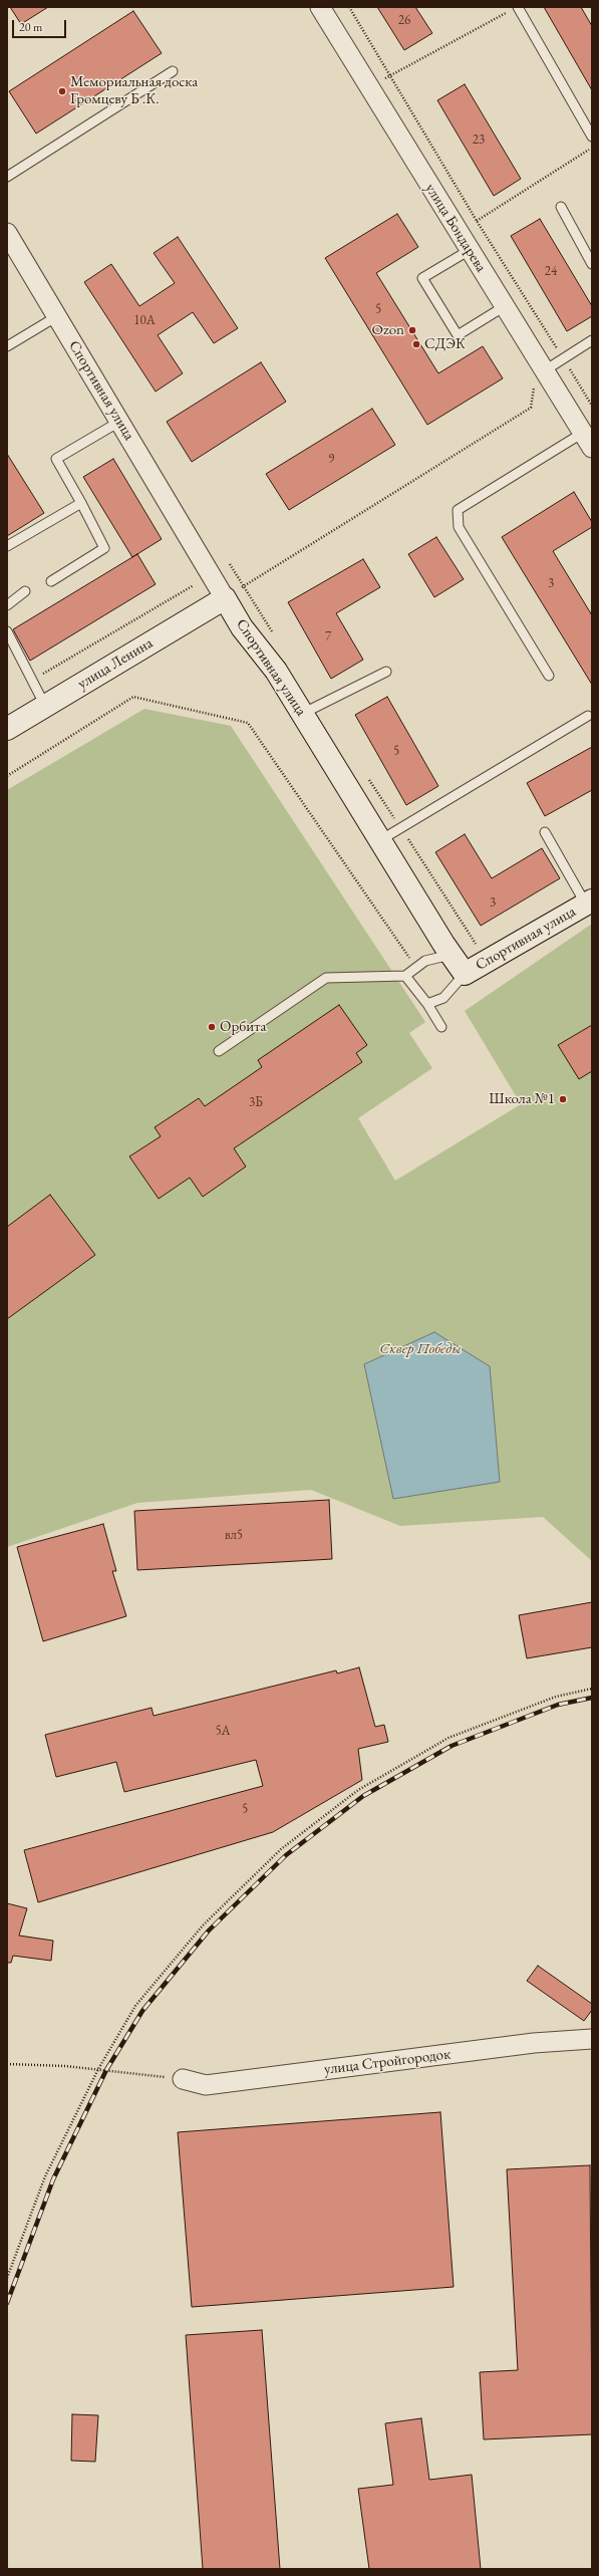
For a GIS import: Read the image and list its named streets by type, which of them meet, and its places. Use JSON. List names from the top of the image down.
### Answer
{
  "streets": {
    "street": [
      "улица Бондарева",
      "Спортивная улица",
      "улица Ленина",
      "улица Стройгородок"
    ]
  },
  "crossings": [
    ["Спортивная улица", "улица Ленина"]
  ],
  "parks": ["Сквер Победы"],
  "places": [
    "Мемориальная доска Громцеву Б .К.",
    "Ozon",
    "СДЭК",
    "Орбита",
    "Школа №1"
  ],
  "house_numbers": [
    "26",
    "23",
    "24",
    "5",
    "10А",
    "9",
    "3",
    "7",
    "5",
    "3",
    "3Б",
    "вл5",
    "5А",
    "5"
  ],
  "scale_bar": "20 m"
}
